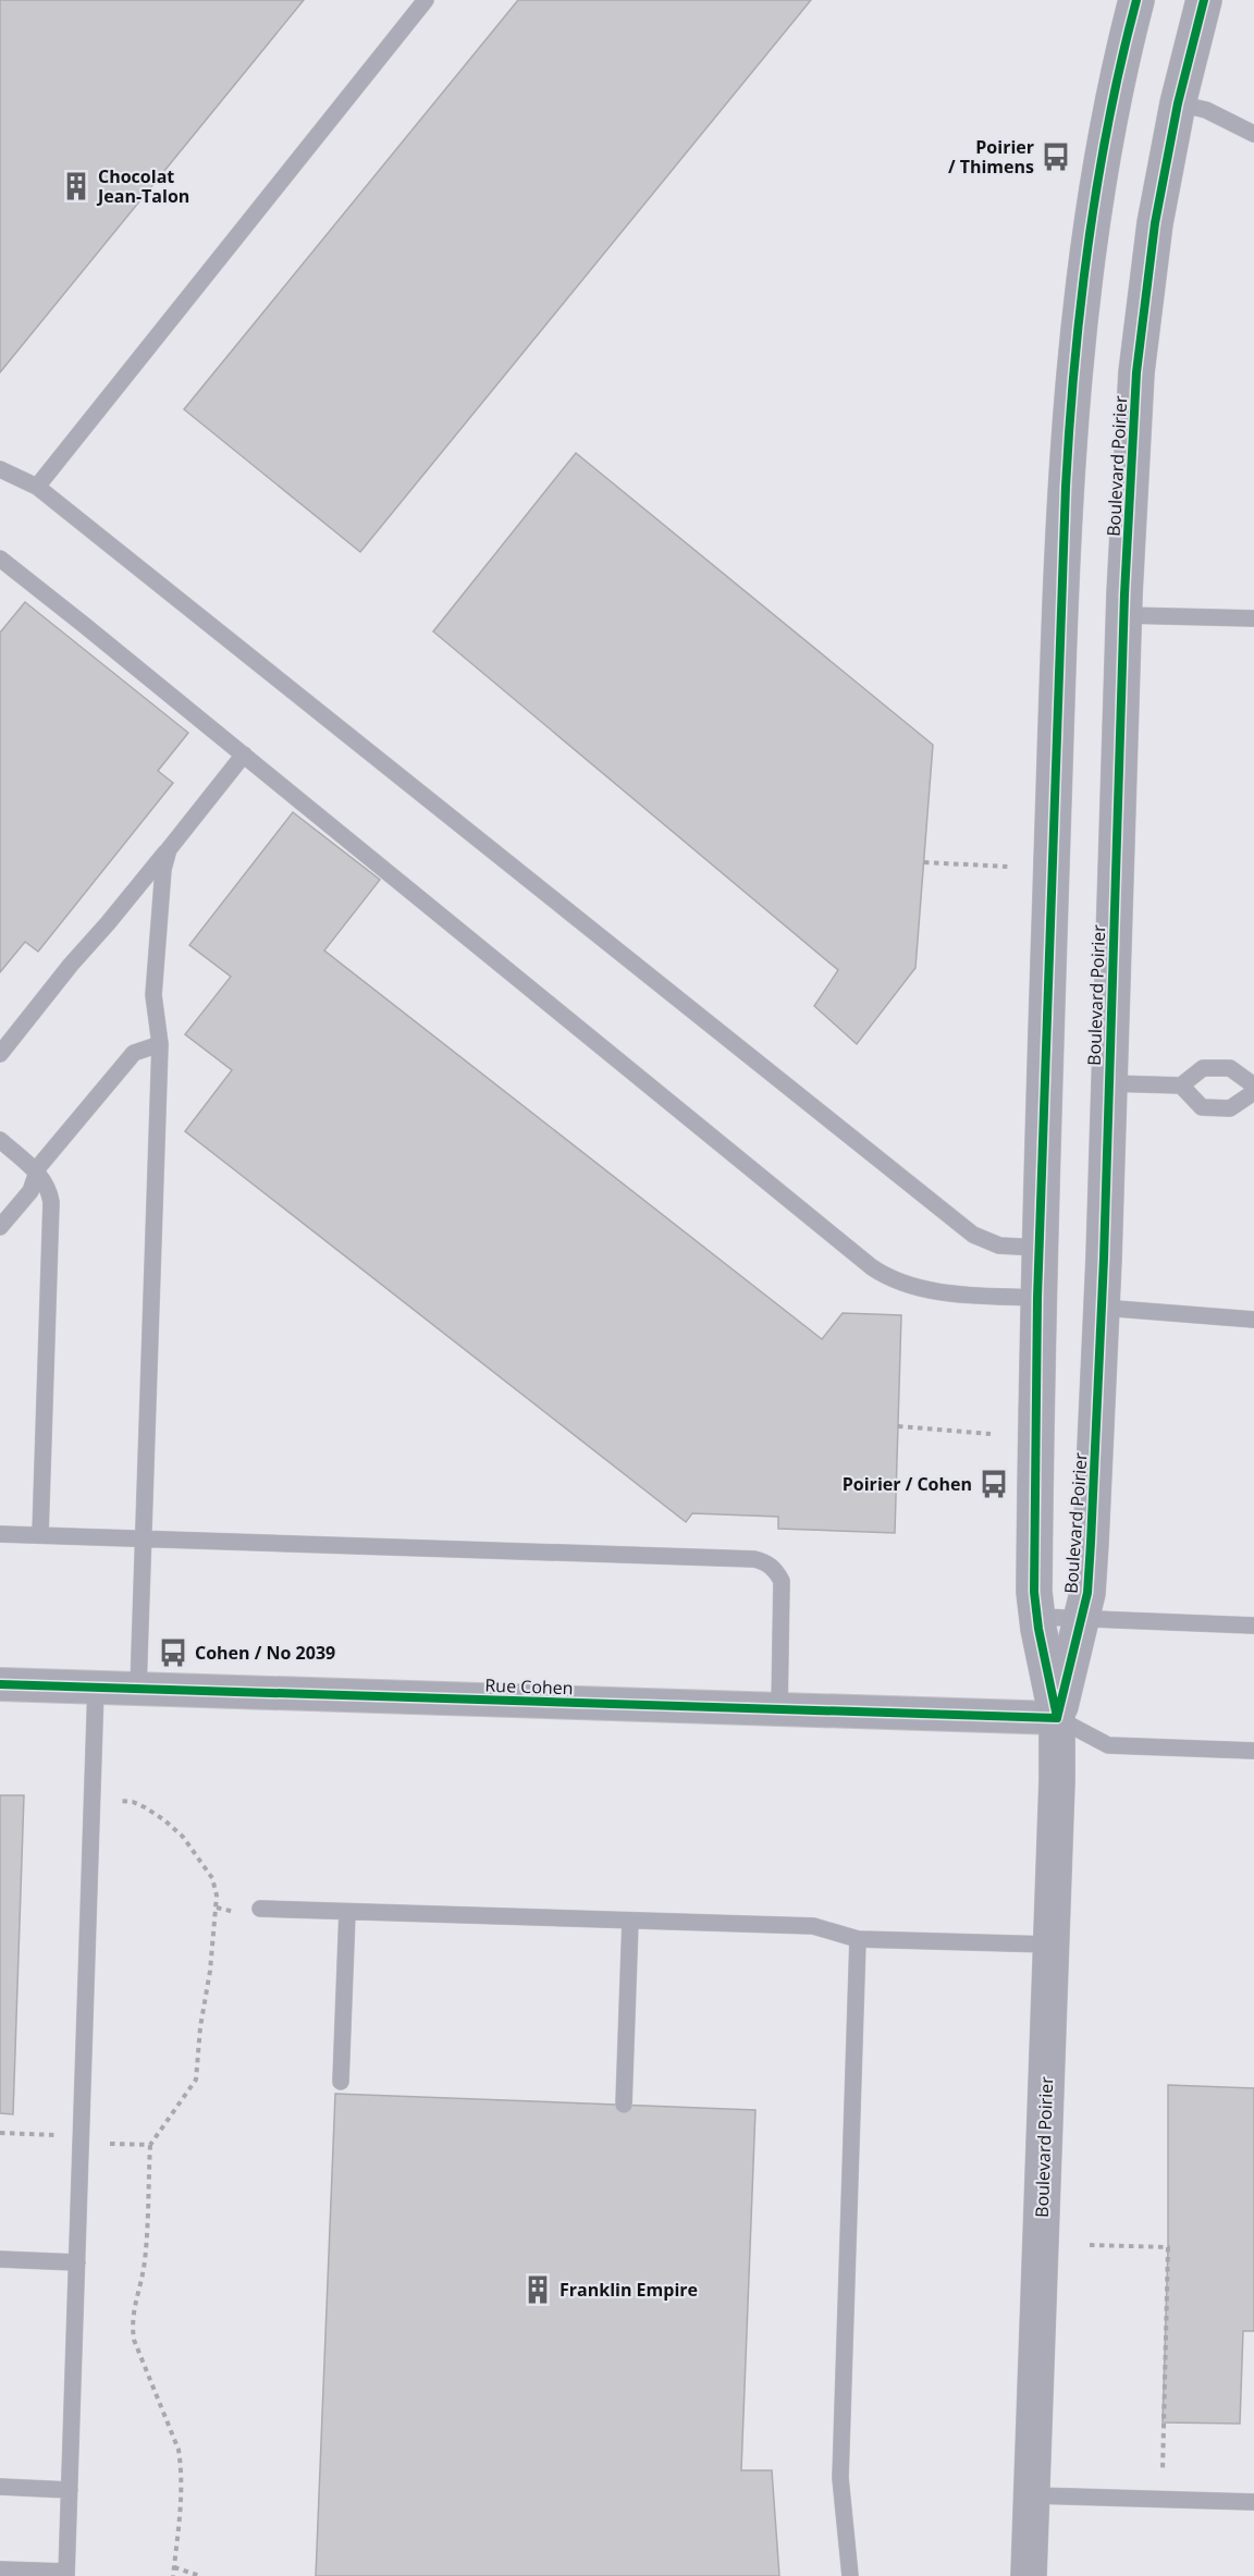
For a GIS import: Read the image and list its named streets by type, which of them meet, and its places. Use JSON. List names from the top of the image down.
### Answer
{
  "streets": {
    "street": ["Boulevard Poirier", "Rue Cohen"]
  },
  "crossings": [
    ["Boulevard Poirier", "Rue Cohen"]
  ],
  "places": {
    "bus stop": ["Poirier / Thimens", "Poirier / Cohen", "Cohen / No 2039"],
    "building": ["Chocolat Jean-Talon", "Franklin Empire"]
  }
}
